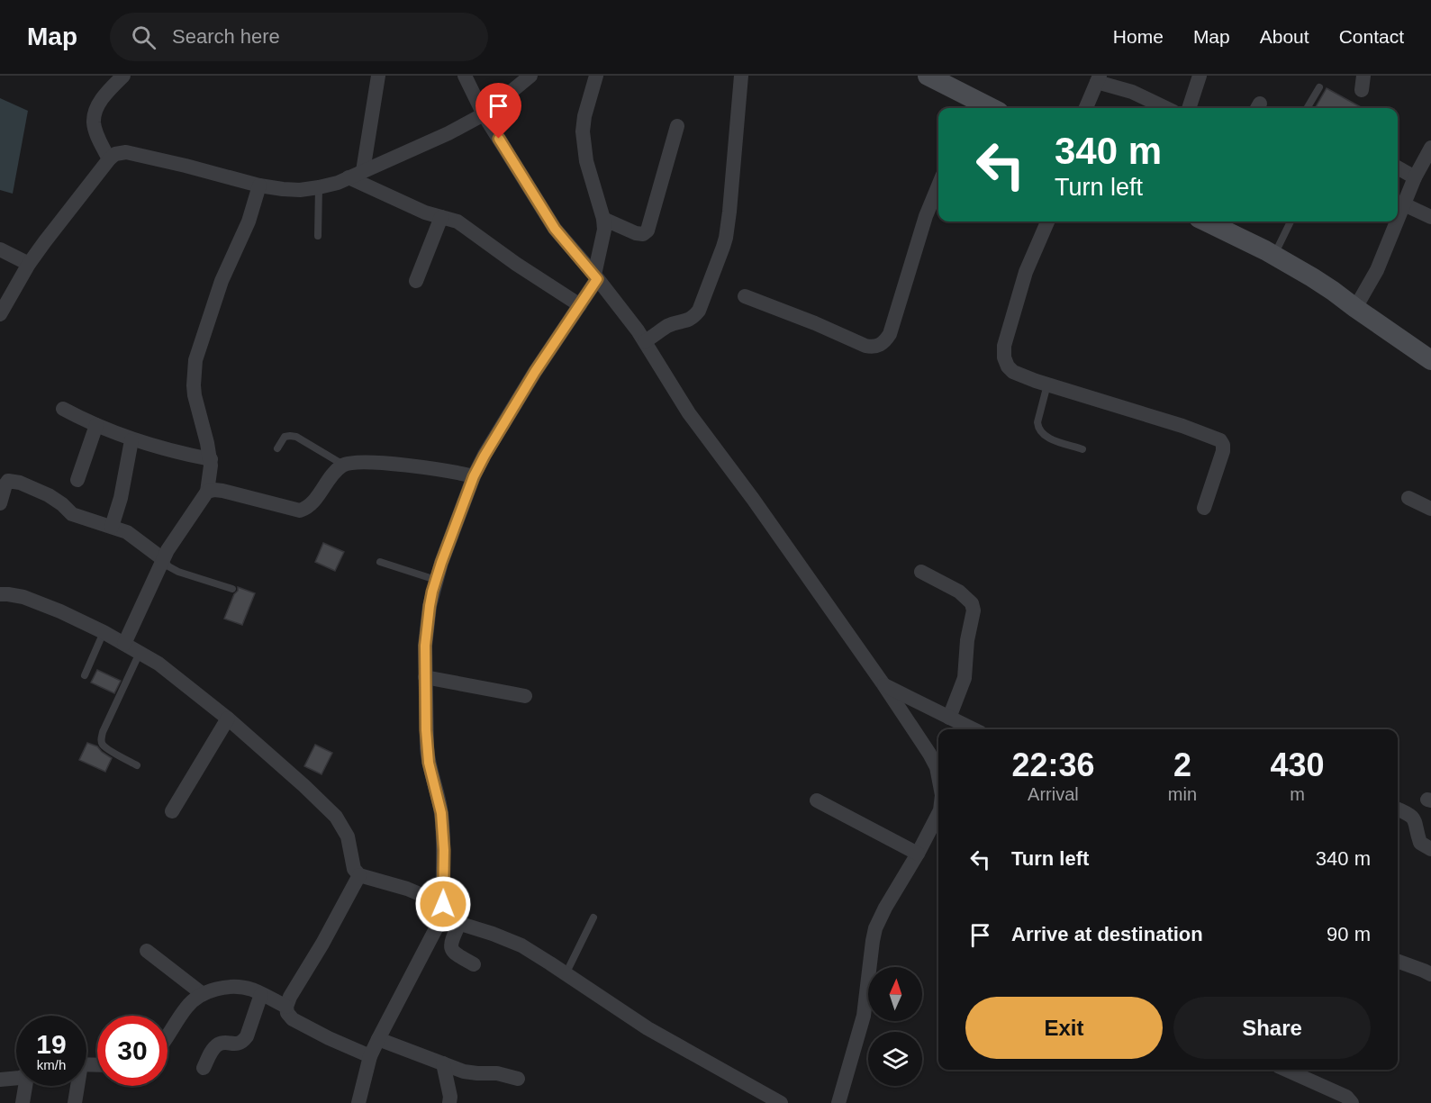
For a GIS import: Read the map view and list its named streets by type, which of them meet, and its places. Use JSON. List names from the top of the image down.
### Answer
{
  "north": "top",
  "page": {
    "header": "Map",
    "search": "Search here",
    "nav": [
      "Home",
      "Map",
      "About",
      "Contact"
    ],
    "turn": ["340 m", "Turn left"],
    "eta": [
      "22:36",
      "Arrival",
      "2",
      "min",
      "430",
      "m"
    ],
    "list": [
      {
        "name": "Turn left",
        "value": "340 m"
      },
      {
        "name": "Arrive at destination",
        "value": "90 m"
      }
    ],
    "buttons": ["Exit", "Share"],
    "speed": "19 km/h",
    "limit": "30"
  }
}
